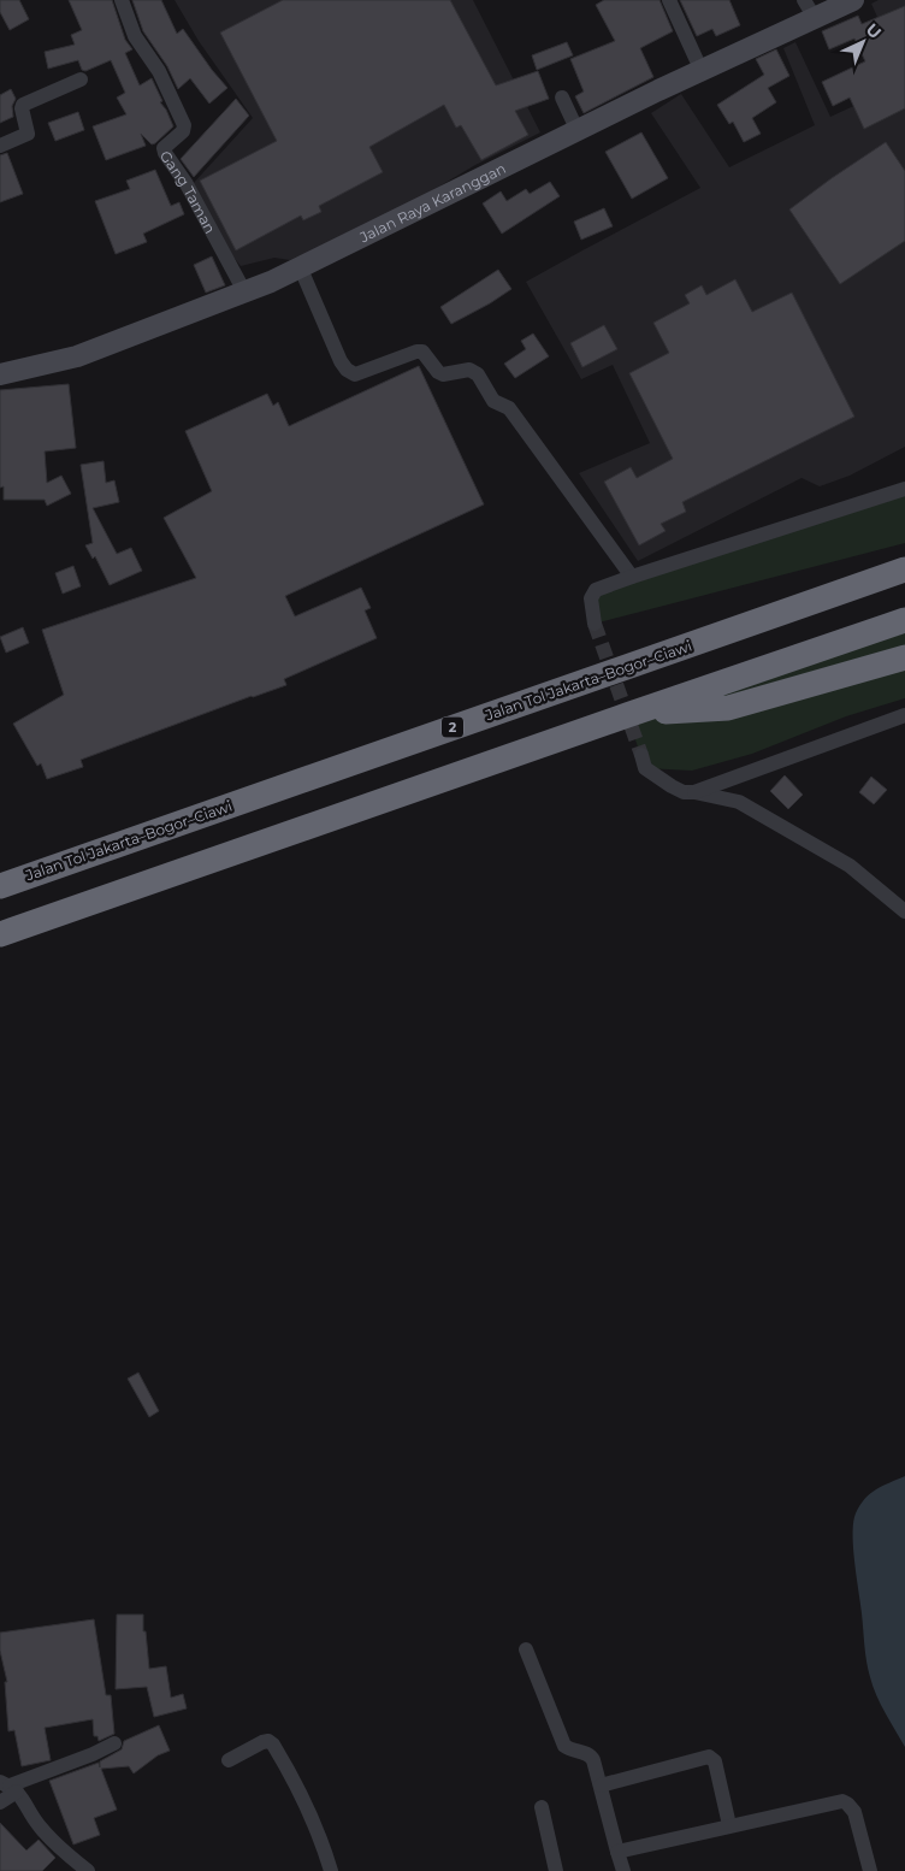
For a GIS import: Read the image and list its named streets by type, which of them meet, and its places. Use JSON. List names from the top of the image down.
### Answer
{
  "streets": {
    "highway": ["Jalan Tol Jakarta–Bogor–Ciawi", "2"],
    "street": ["Gang Taman", "Jalan Raya Karanggan"]
  },
  "crossings": [
    ["Gang Taman", "Jalan Raya Karanggan"]
  ],
  "north": "top right"
}
